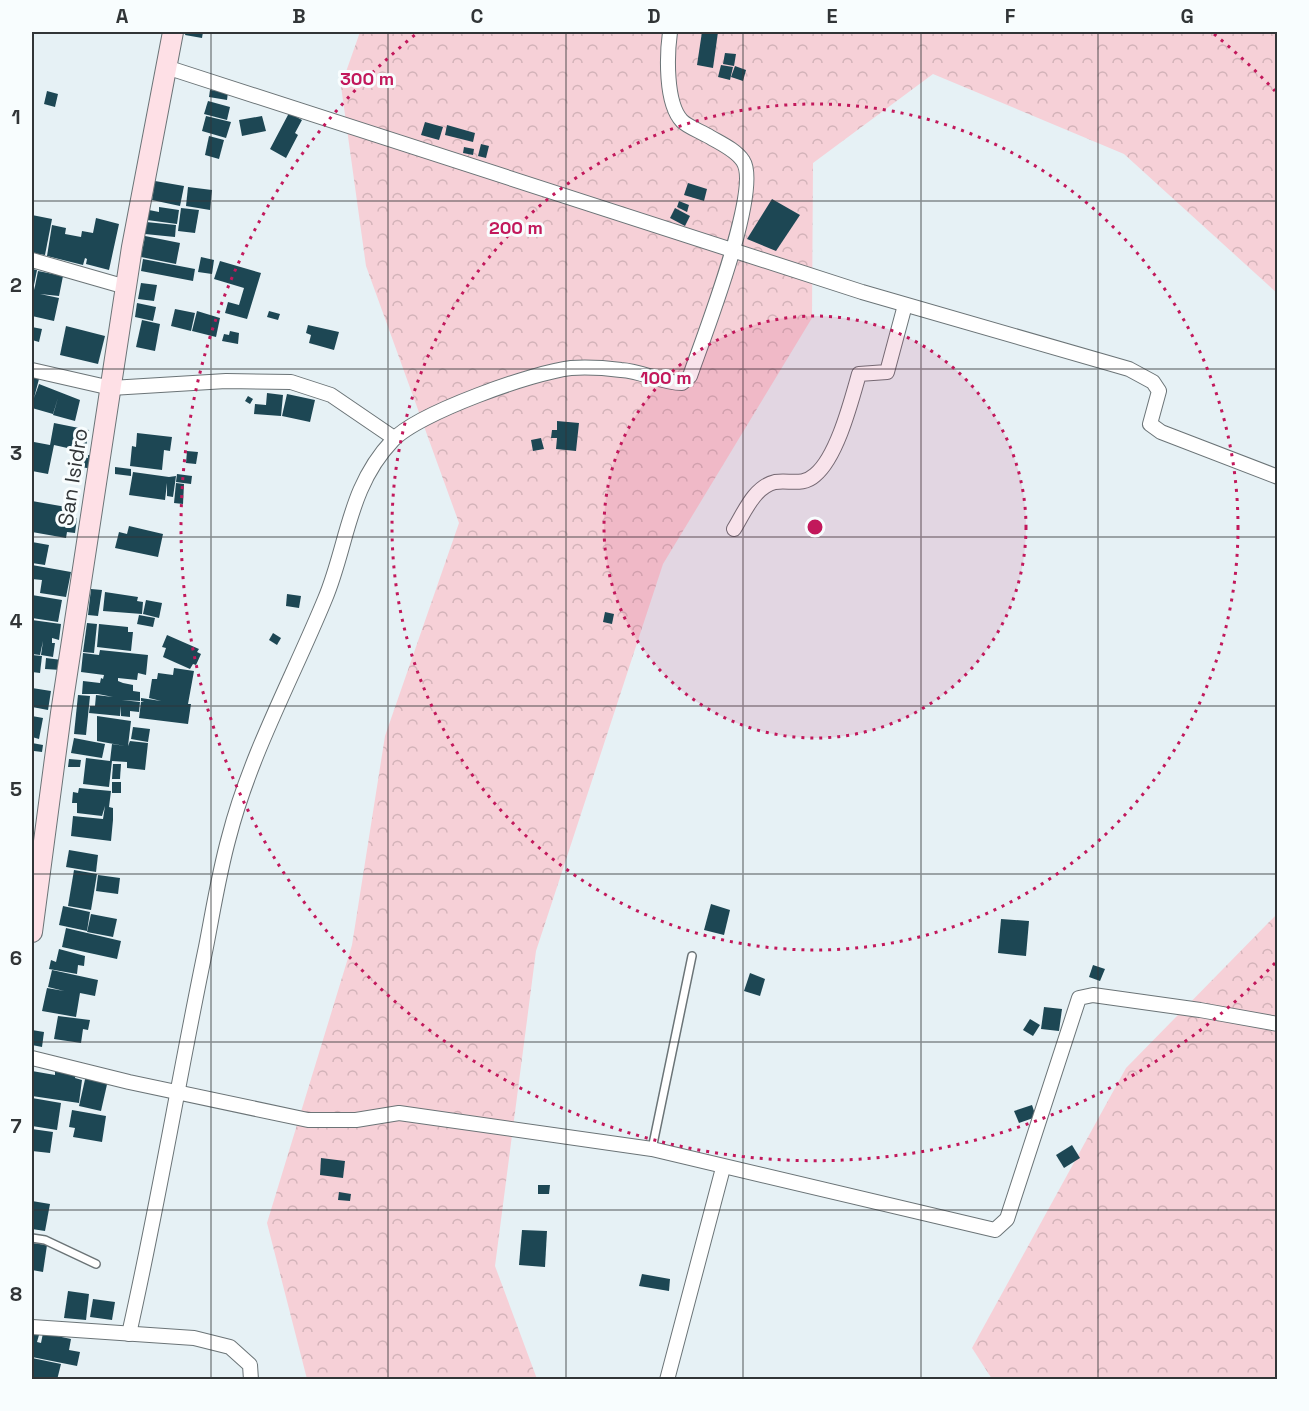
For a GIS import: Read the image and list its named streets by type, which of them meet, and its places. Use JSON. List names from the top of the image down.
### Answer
{
  "streets": {
    "street": ["San Isidro"]
  },
  "grid": {
    "columns": [
      "A",
      "B",
      "C",
      "D",
      "E",
      "F",
      "G"
    ],
    "rows": [
      "1",
      "2",
      "3",
      "4",
      "5",
      "6",
      "7",
      "8"
    ]
  },
  "rings": ["300 m", "200 m", "100 m"]
}
